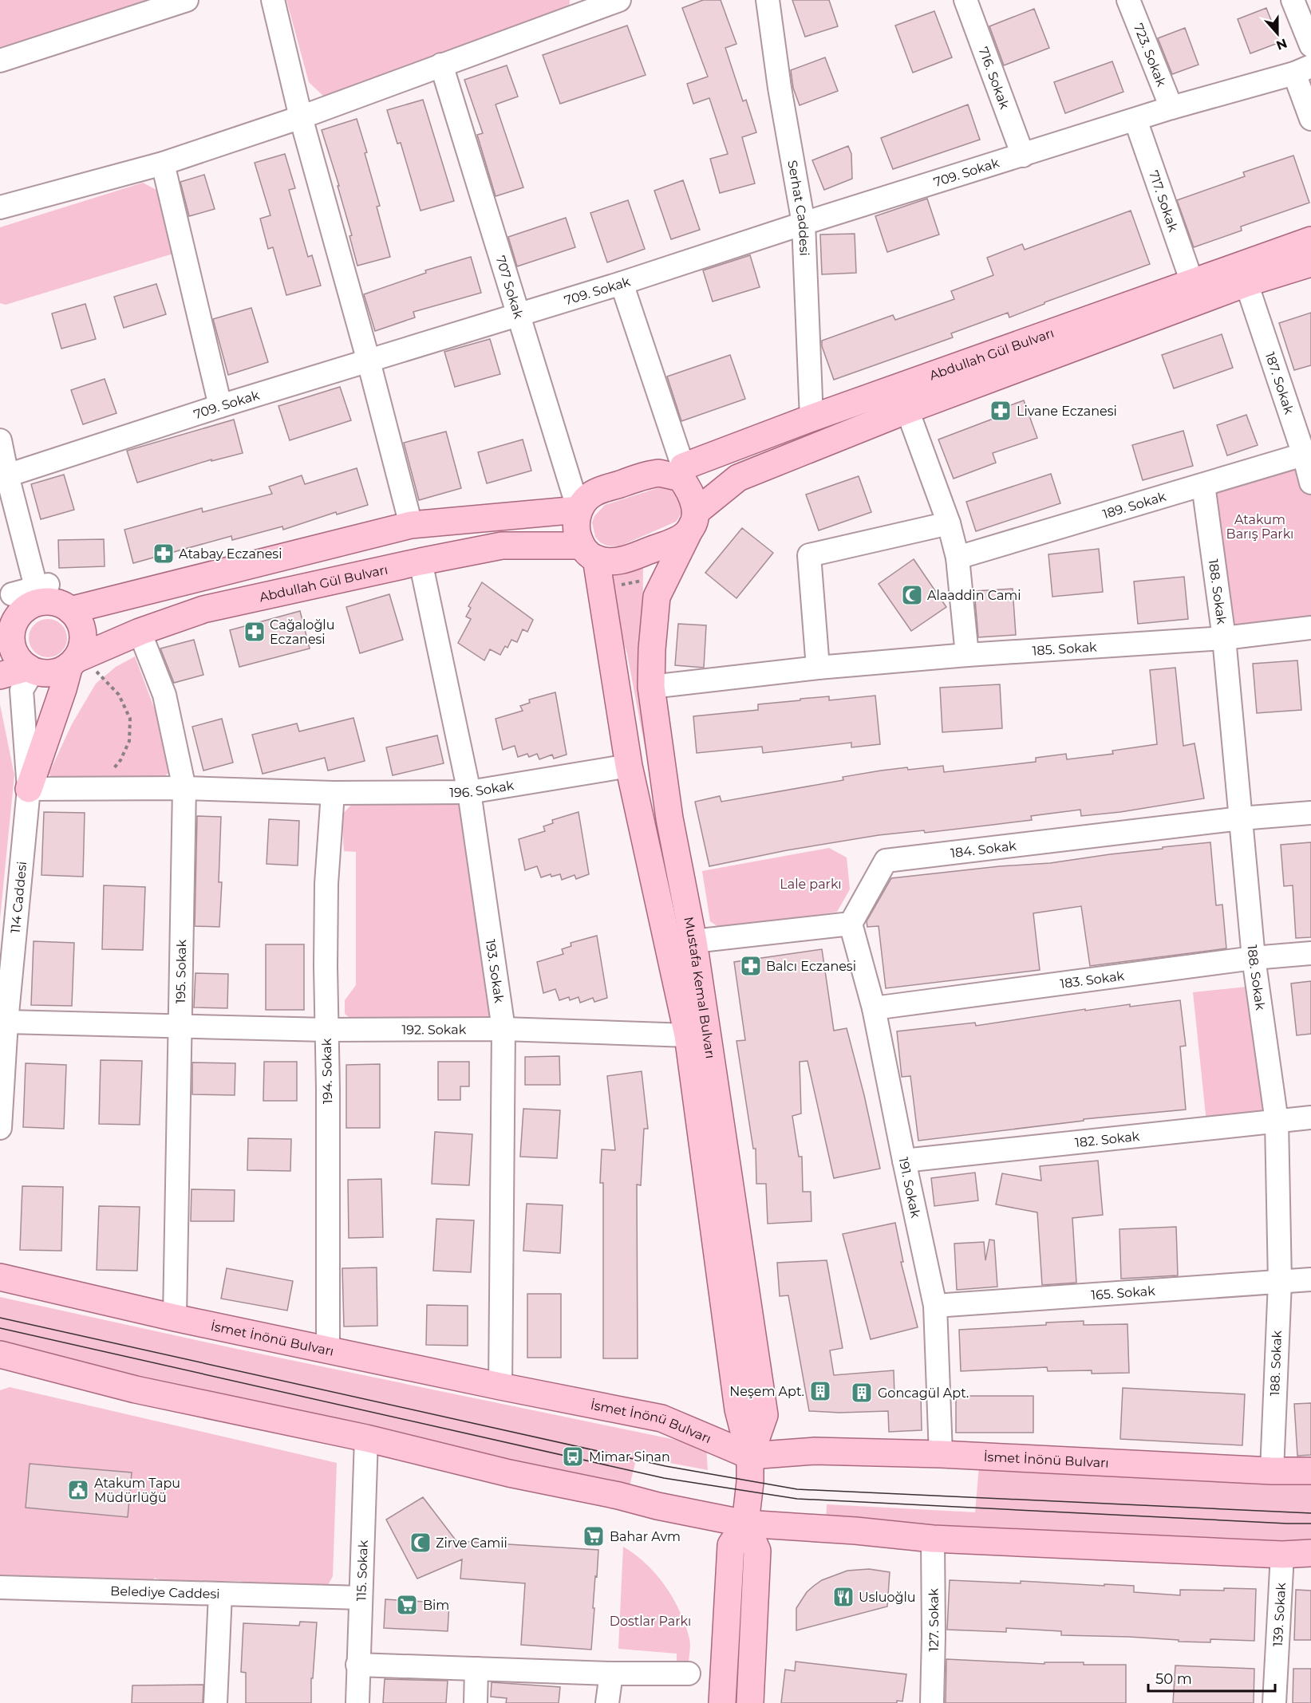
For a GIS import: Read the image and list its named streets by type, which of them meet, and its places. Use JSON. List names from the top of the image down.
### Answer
{
  "streets": {
    "main road": ["Abdullah Gül Bulvarı", "Mustafa Kemal Bulvarı", "İsmet İnönü Bulvarı"],
    "street": [
      "723. Sokak",
      "716. Sokak",
      "709. Sokak",
      "717. Sokak",
      "Serhat Caddesi",
      "707 Sokak",
      "187. Sokak",
      "189. Sokak",
      "188. Sokak",
      "185. Sokak",
      "196. Sokak",
      "184. Sokak",
      "114 Caddesi",
      "193. Sokak",
      "195. Sokak",
      "183. Sokak",
      "192. Sokak",
      "194. Sokak",
      "182. Sokak",
      "191. Sokak",
      "165. Sokak",
      "115. Sokak",
      "Belediye Caddesi",
      "139. Sokak",
      "127. Sokak"
    ]
  },
  "crossings": [
    ["723. Sokak", "709. Sokak"],
    ["716. Sokak", "709. Sokak"],
    ["709. Sokak", "717. Sokak"],
    ["709. Sokak", "Serhat Caddesi"],
    ["709. Sokak", "707 Sokak"],
    ["717. Sokak", "Abdullah Gül Bulvarı"],
    ["Serhat Caddesi", "Abdullah Gül Bulvarı"],
    ["707 Sokak", "Mustafa Kemal Bulvarı"],
    ["Abdullah Gül Bulvarı", "187. Sokak"],
    ["Abdullah Gül Bulvarı", "114 Caddesi"],
    ["Abdullah Gül Bulvarı", "193. Sokak"],
    ["Abdullah Gül Bulvarı", "195. Sokak"],
    ["Abdullah Gül Bulvarı", "Mustafa Kemal Bulvarı"],
    ["187. Sokak", "189. Sokak"],
    ["189. Sokak", "188. Sokak"],
    ["188. Sokak", "185. Sokak"],
    ["188. Sokak", "184. Sokak"],
    ["188. Sokak", "183. Sokak"],
    ["188. Sokak", "182. Sokak"],
    ["188. Sokak", "165. Sokak"],
    ["188. Sokak", "İsmet İnönü Bulvarı"],
    ["185. Sokak", "Mustafa Kemal Bulvarı"],
    ["196. Sokak", "114 Caddesi"],
    ["196. Sokak", "193. Sokak"],
    ["196. Sokak", "195. Sokak"],
    ["196. Sokak", "Mustafa Kemal Bulvarı"],
    ["196. Sokak", "194. Sokak"],
    ["184. Sokak", "191. Sokak"],
    ["114 Caddesi", "192. Sokak"],
    ["193. Sokak", "192. Sokak"],
    ["193. Sokak", "İsmet İnönü Bulvarı"],
    ["195. Sokak", "192. Sokak"],
    ["195. Sokak", "İsmet İnönü Bulvarı"],
    ["183. Sokak", "191. Sokak"],
    ["Mustafa Kemal Bulvarı", "192. Sokak"],
    ["Mustafa Kemal Bulvarı", "İsmet İnönü Bulvarı"],
    ["192. Sokak", "194. Sokak"],
    ["194. Sokak", "İsmet İnönü Bulvarı"],
    ["182. Sokak", "191. Sokak"],
    ["191. Sokak", "165. Sokak"],
    ["191. Sokak", "İsmet İnönü Bulvarı"]
  ],
  "parks": ["Atakum Barış Parkı", "Lale parkı", "Dostlar Parkı"],
  "places": {
    "pharmacy": [
      "Livane Eczanesi",
      "Atabay Eczanesi",
      "Cağaloğlu Eczanesi",
      "Balcı Eczanesi"
    ],
    "mosque": ["Alaaddin Cami", "Zirve Camii"],
    "building": ["Neşem Apt.", "Goncagül Apt."],
    "bus stop": ["Mimar Sinan"],
    "public building": ["Atakum Tapu Müdürlüğü"],
    "supermarket": ["Bahar Avm", "Bim"],
    "restaurant": ["Usluoğlu"]
  },
  "scale_bar": "50 m",
  "north": "bottom"
}
